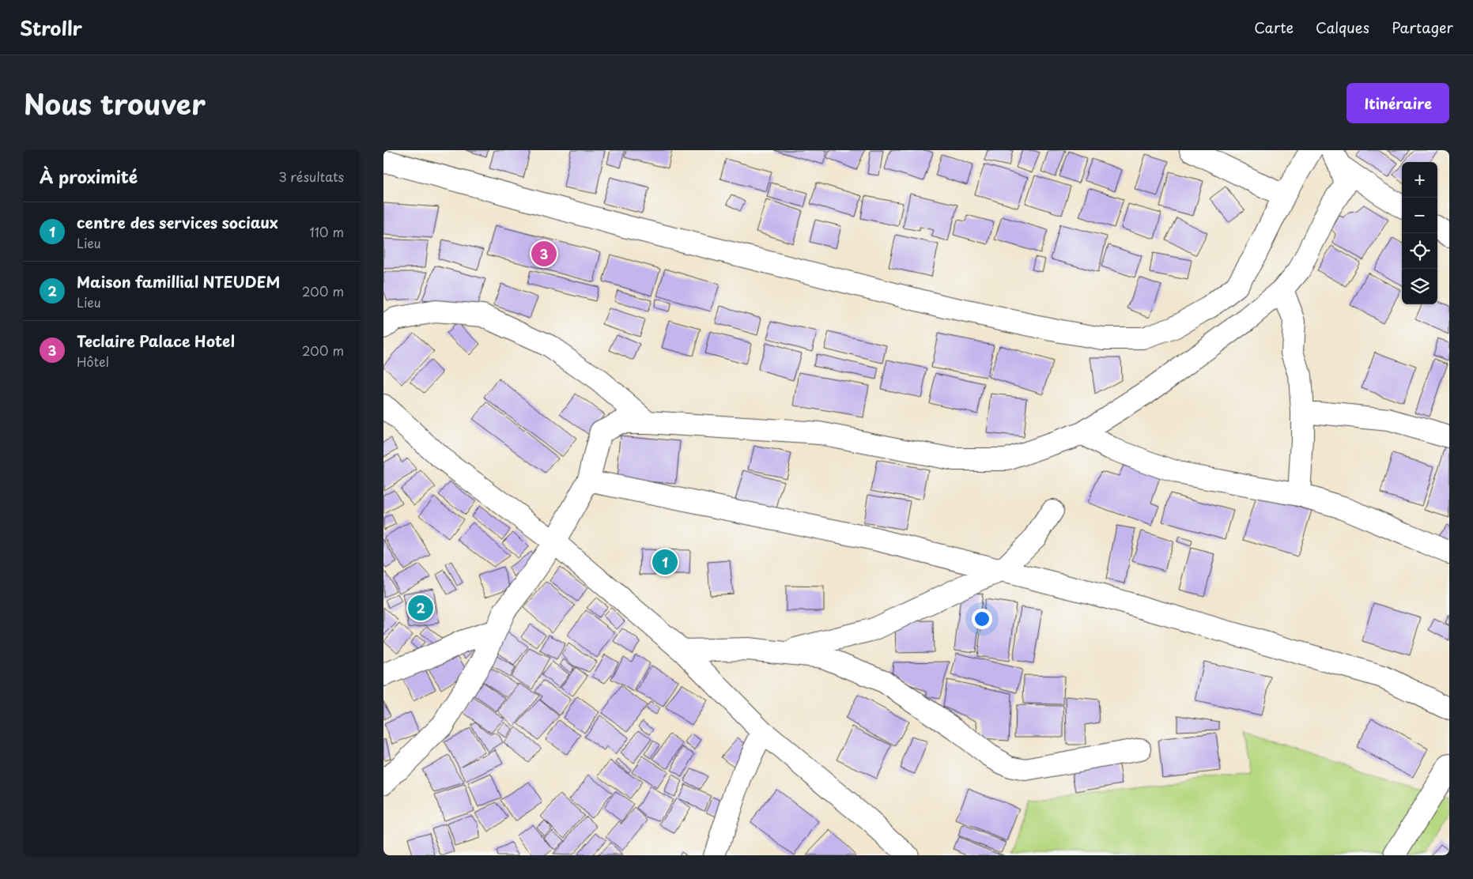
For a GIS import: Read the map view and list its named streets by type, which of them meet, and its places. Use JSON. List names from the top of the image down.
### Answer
{
  "page": {
    "header": "Strollr",
    "nav": ["Carte", "Calques", "Partager"],
    "title": "Nous trouver",
    "buttons": "Itinéraire",
    "heading": ["À proximité", "3 résultats"],
    "map_buttons": ["+", "−"],
    "list": [
      {
        "mark": "1",
        "name": "centre des services sociaux",
        "note": "Lieu",
        "value": "110 m"
      },
      {
        "mark": "2",
        "name": "Maison famillial NTEUDEM",
        "note": "Lieu",
        "value": "200 m"
      },
      {
        "mark": "3",
        "name": "Teclaire Palace Hotel",
        "note": "Hôtel",
        "value": "200 m"
      }
    ],
    "pins": ["3", "1", "2"]
  }
}
